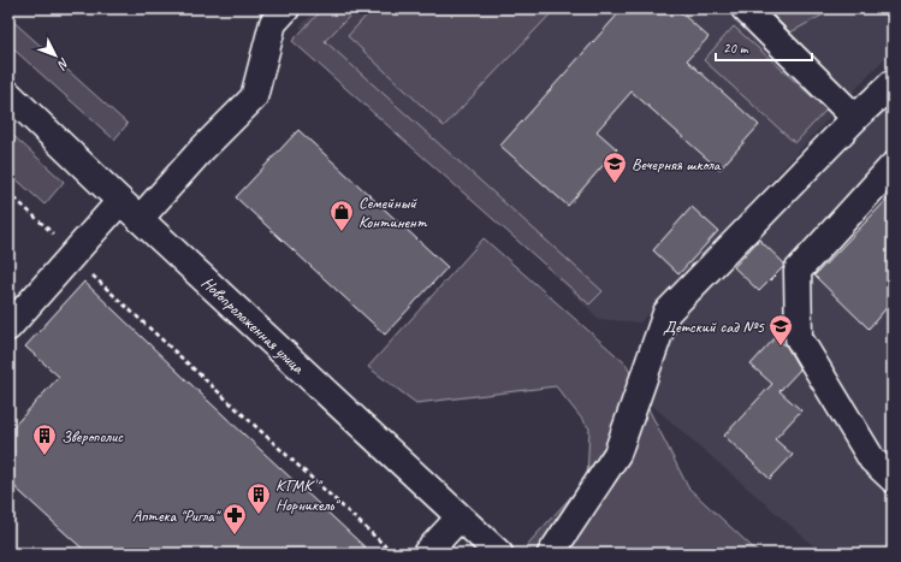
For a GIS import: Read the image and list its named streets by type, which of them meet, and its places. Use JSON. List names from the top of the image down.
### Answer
{
  "streets": {
    "street": ["Новопроложенная улица"]
  },
  "places": {
    "school or university": ["Вечерняя школа", "Детский сад №5"],
    "shop": ["Семейный Континент"],
    "building": ["Зверополис", "КГМК \" Норникель\""],
    "pharmacy": ["Аптека \"Ригла\""]
  },
  "scale_bar": "20 m",
  "north": "bottom right"
}
